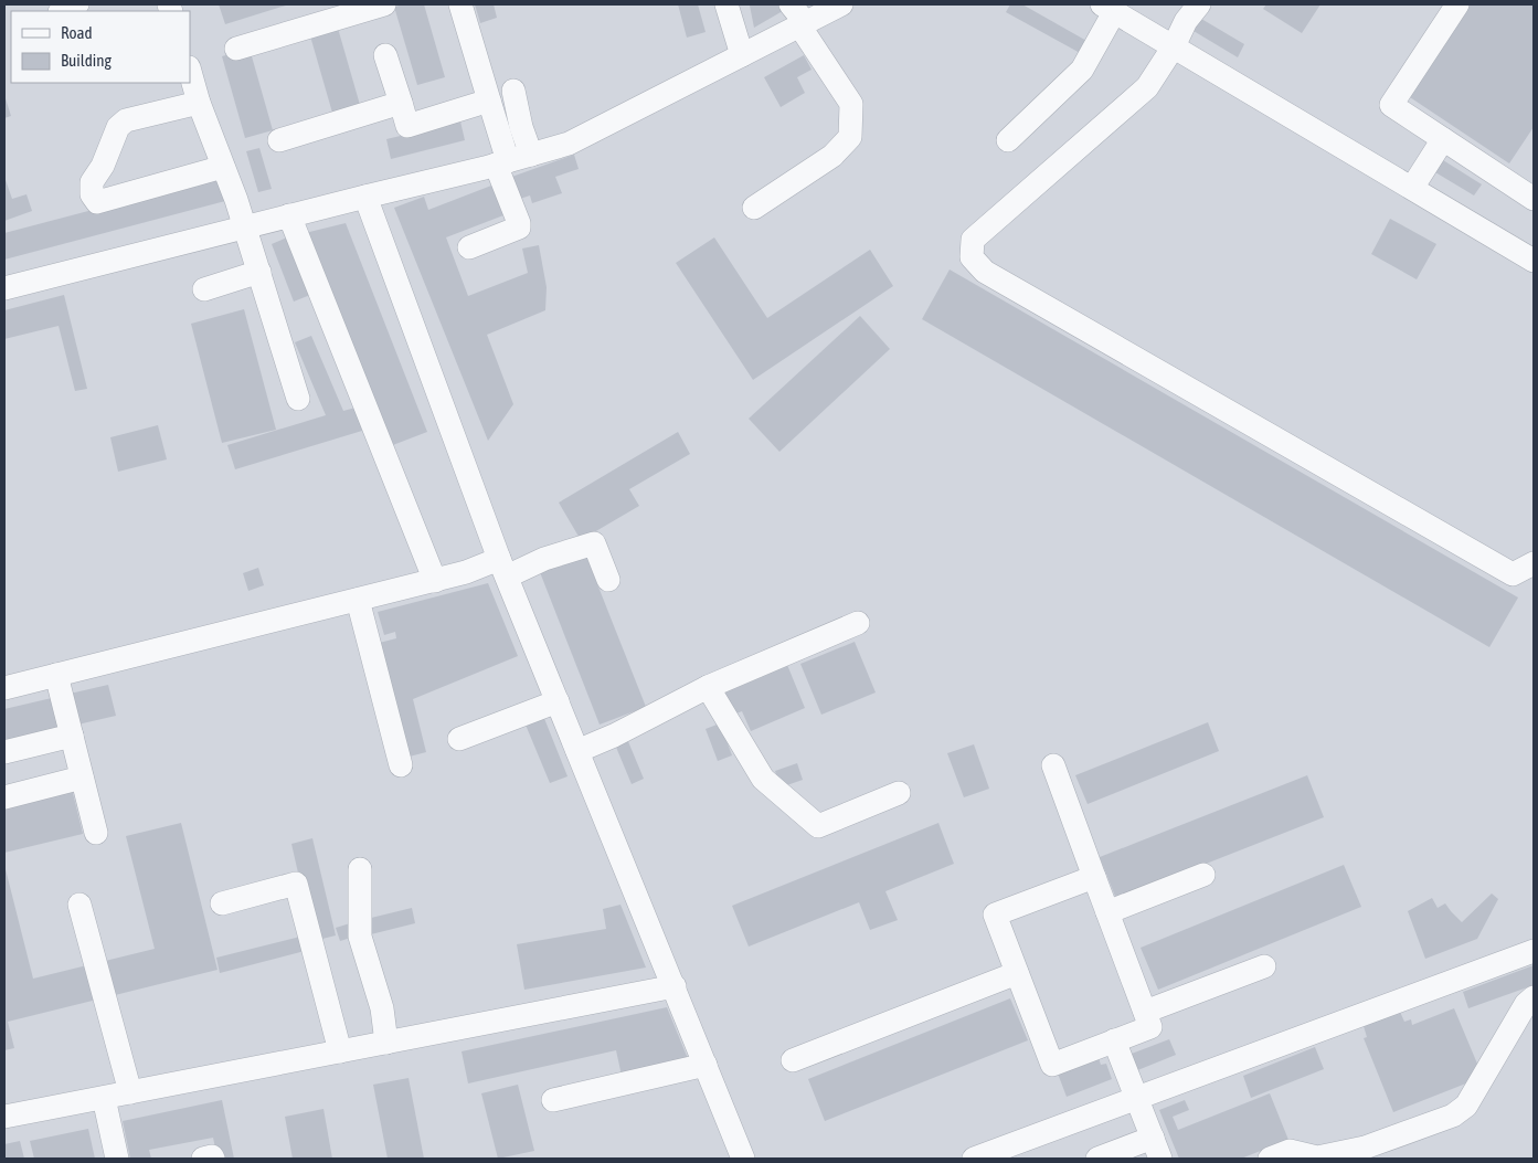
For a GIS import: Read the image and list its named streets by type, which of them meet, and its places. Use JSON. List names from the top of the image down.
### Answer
{
  "legend": ["Road", "Building"]
}
